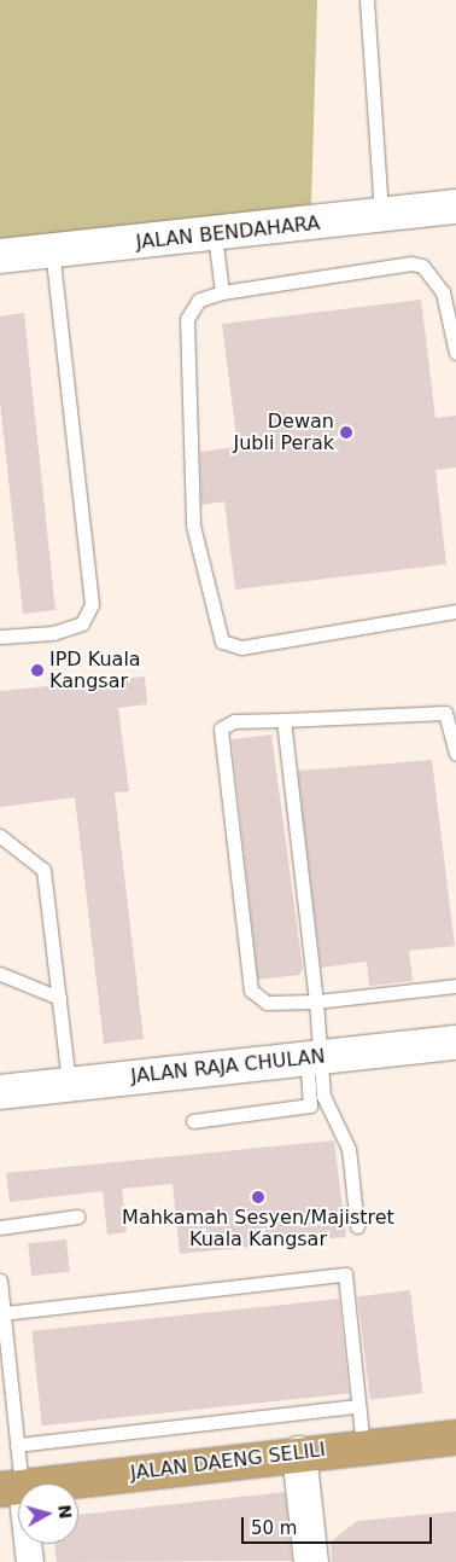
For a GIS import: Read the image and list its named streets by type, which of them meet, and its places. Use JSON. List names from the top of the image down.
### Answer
{
  "streets": {
    "highway": ["JALAN DAENG SELILI"],
    "street": ["JALAN BENDAHARA", "JALAN RAJA CHULAN"]
  },
  "places": ["Dewan Jubli Perak", "IPD Kuala Kangsar", "Mahkamah Sesyen/Majistret Kuala Kangsar"],
  "scale_bar": "50 m",
  "north": "right"
}
